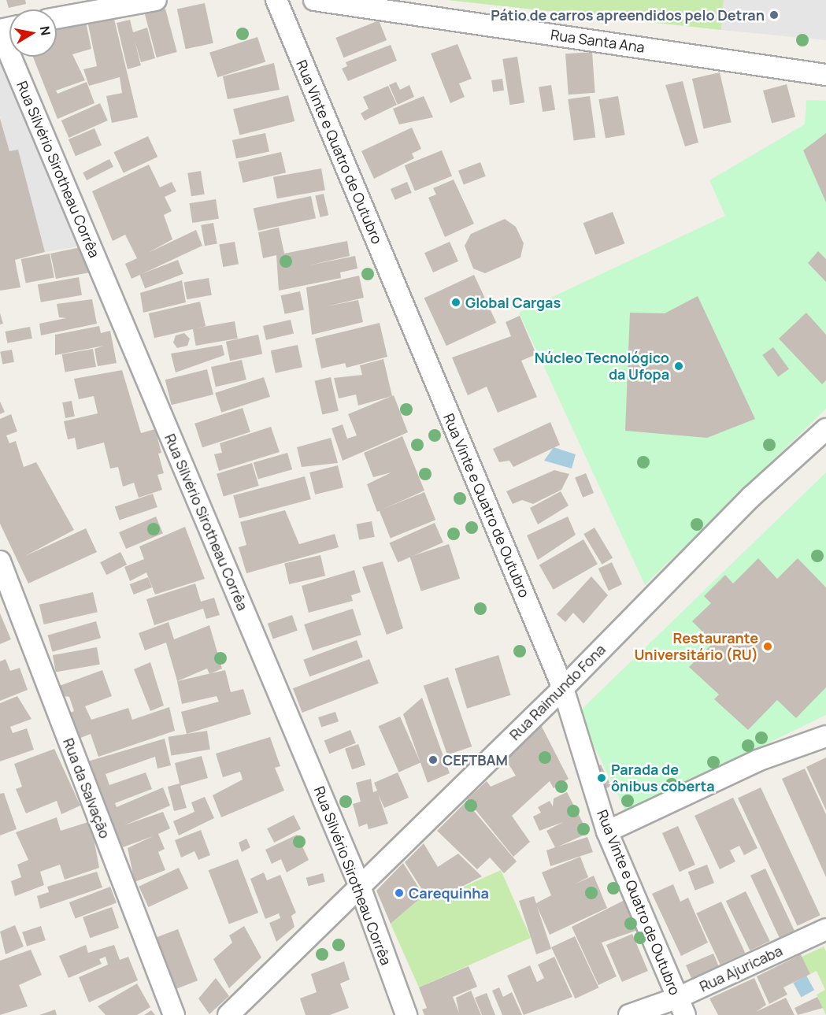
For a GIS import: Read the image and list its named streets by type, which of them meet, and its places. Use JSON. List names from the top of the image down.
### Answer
{
  "streets": {
    "street": [
      "Rua Santa Ana",
      "Rua Vinte e Quatro de Outubro",
      "Rua Silvério Sirotheau Corrêa",
      "Rua Raimundo Fona",
      "Rua da Salvação",
      "Rua Ajuricaba"
    ]
  },
  "crossings": [
    ["Rua Vinte e Quatro de Outubro", "Rua Raimundo Fona"],
    ["Rua Vinte e Quatro de Outubro", "Rua Ajuricaba"],
    ["Rua Silvério Sirotheau Corrêa", "Rua Raimundo Fona"]
  ],
  "places": [
    "Pátio de carros apreendidos pelo Detran",
    "Global Cargas",
    "Núcleo Tecnológico da Ufopa",
    "Restaurante Universitário (RU)",
    "CEFTBAM",
    "Parada de ônibus coberta",
    "Carequinha"
  ],
  "north": "right"
}
